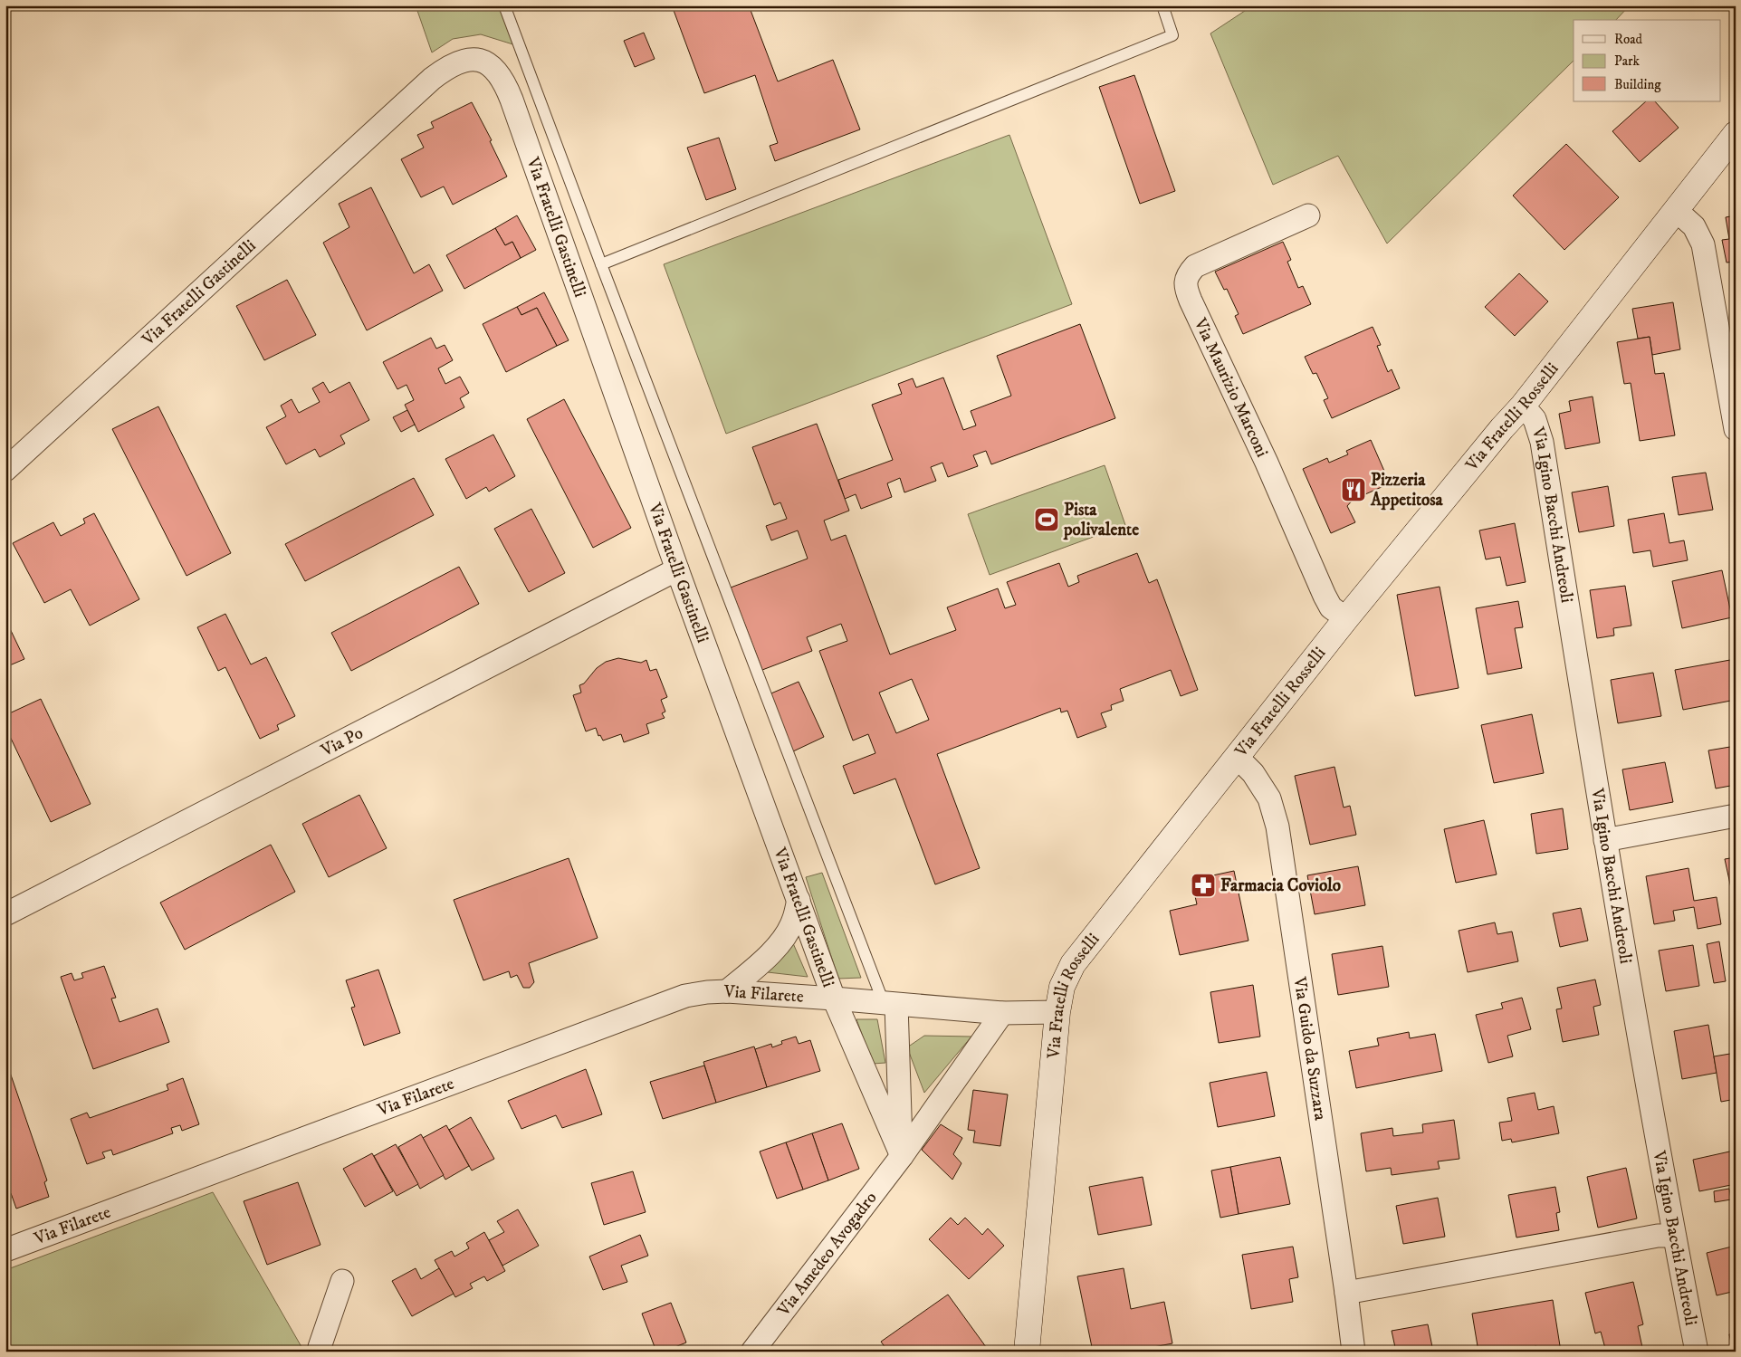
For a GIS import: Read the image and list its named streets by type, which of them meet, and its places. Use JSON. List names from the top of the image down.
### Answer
{
  "streets": {
    "street": [
      "Via Fratelli Gastinelli",
      "Via Maurizio Marconi",
      "Via Fratelli Rosselli",
      "Via Igino Bacchi Andreoli",
      "Via Po",
      "Via Filarete",
      "Via Guido da Suzzara",
      "Via Amedeo Avogadro"
    ]
  },
  "crossings": [
    ["Via Fratelli Gastinelli", "Via Fratelli Rosselli"],
    ["Via Fratelli Gastinelli", "Via Po"],
    ["Via Fratelli Gastinelli", "Via Filarete"],
    ["Via Fratelli Gastinelli", "Via Amedeo Avogadro"],
    ["Via Maurizio Marconi", "Via Fratelli Rosselli"],
    ["Via Fratelli Rosselli", "Via Igino Bacchi Andreoli"],
    ["Via Fratelli Rosselli", "Via Guido da Suzzara"]
  ],
  "places": {
    "restaurant": ["Pizzeria Appetitosa"],
    "sports": ["Pista polivalente"],
    "pharmacy": ["Farmacia Coviolo"]
  },
  "legend": ["Road", "Park", "Building"]
}
